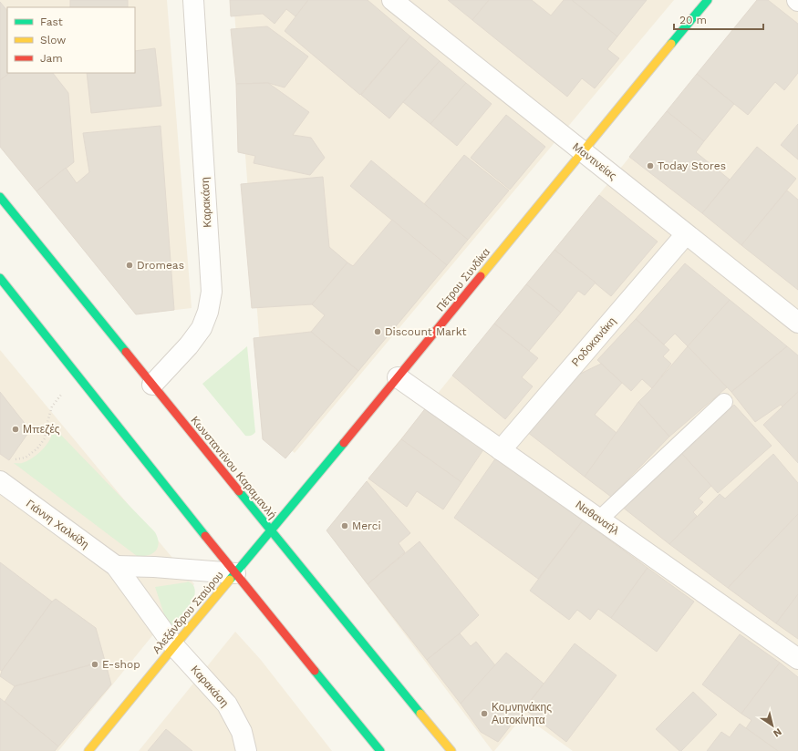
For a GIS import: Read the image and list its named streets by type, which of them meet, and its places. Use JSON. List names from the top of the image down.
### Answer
{
  "streets": {
    "main road": ["Πέτρου Συνδίκα", "Κωνσταντίνου Καραμανλή", "Αλεξάνδρου Σταύρου"],
    "street": [
      "Μαντινείας",
      "Καρακάση",
      "Ροδοκανάκη",
      "Ναθαναήλ",
      "Γιάννη Χαλκίδη"
    ]
  },
  "crossings": [
    ["Μαντινείας", "Πέτρου Συνδίκα"],
    ["Μαντινείας", "Ροδοκανάκη"],
    ["Καρακάση", "Κωνσταντίνου Καραμανλή"],
    ["Καρακάση", "Γιάννη Χαλκίδη"],
    ["Καρακάση", "Αλεξάνδρου Σταύρου"],
    ["Πέτρου Συνδίκα", "Κωνσταντίνου Καραμανλή"],
    ["Πέτρου Συνδίκα", "Ναθαναήλ"],
    ["Πέτρου Συνδίκα", "Αλεξάνδρου Σταύρου"],
    ["Ροδοκανάκη", "Ναθαναήλ"],
    ["Γιάννη Χαλκίδη", "Αλεξάνδρου Σταύρου"]
  ],
  "places": [
    "Today Stores",
    "Dromeas",
    "Discount Markt",
    "Μπεζές",
    "Merci",
    "E-shop",
    "Κομνηνάκης Αυτοκίνητα"
  ],
  "legend": ["Fast", "Slow", "Jam"],
  "scale_bar": "20 m",
  "north": "bottom right"
}
